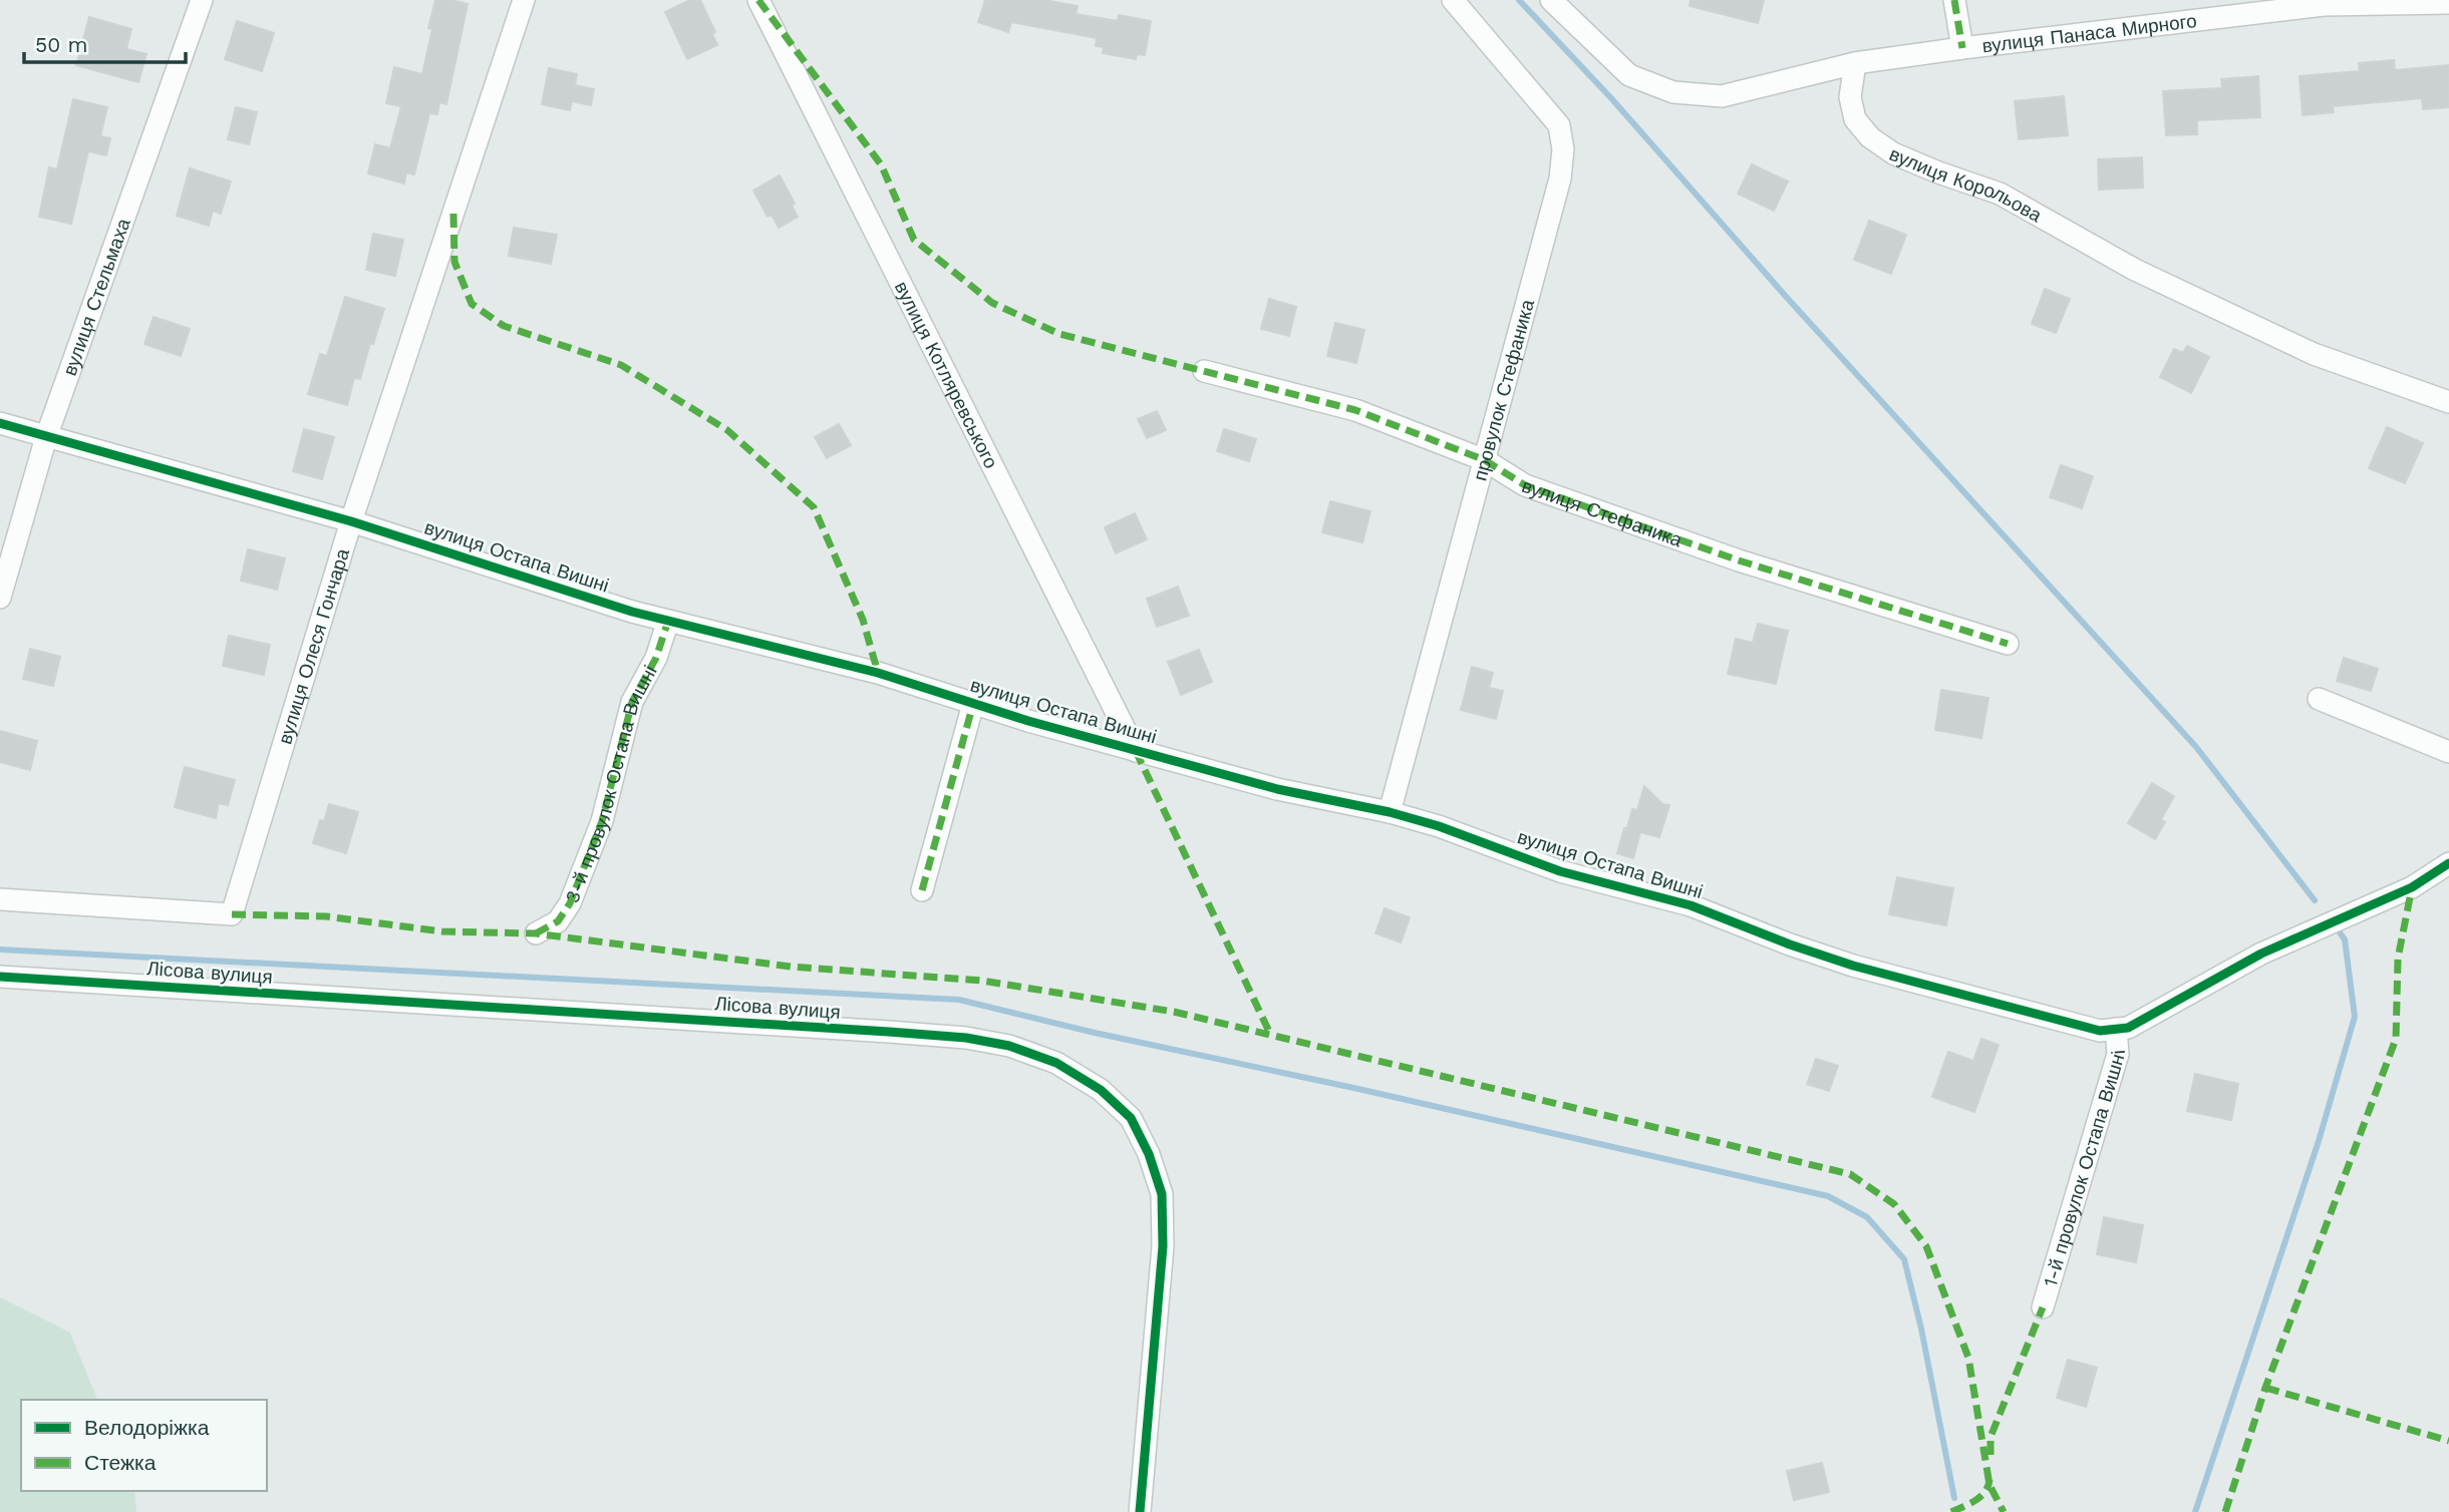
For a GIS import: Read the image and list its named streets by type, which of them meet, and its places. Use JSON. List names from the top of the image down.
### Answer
{
  "streets": {
    "street": [
      "вулиця Панаса Мирного",
      "вулиця Корольова",
      "вулиця Стельмаха",
      "вулиця Котляревського",
      "провулок Стефаника",
      "вулиця Стефаника",
      "вулиця Остапа Вишні",
      "вулиця Олеся Гончара",
      "3-й провулок Остапа Вишні",
      "Лісова вулиця",
      "1-й провулок Остапа Вишні"
    ]
  },
  "crossings": [
    ["вулиця Панаса Мирного", "вулиця Корольова"],
    ["вулиця Стельмаха", "вулиця Остапа Вишні"],
    ["вулиця Котляревського", "вулиця Остапа Вишні"],
    ["провулок Стефаника", "вулиця Стефаника"],
    ["провулок Стефаника", "вулиця Остапа Вишні"],
    ["вулиця Остапа Вишні", "вулиця Олеся Гончара"],
    ["вулиця Остапа Вишні", "3-й провулок Остапа Вишні"],
    ["вулиця Остапа Вишні", "1-й провулок Остапа Вишні"]
  ],
  "legend": ["Велодоріжка", "Стежка"],
  "scale_bar": "50 m"
}
